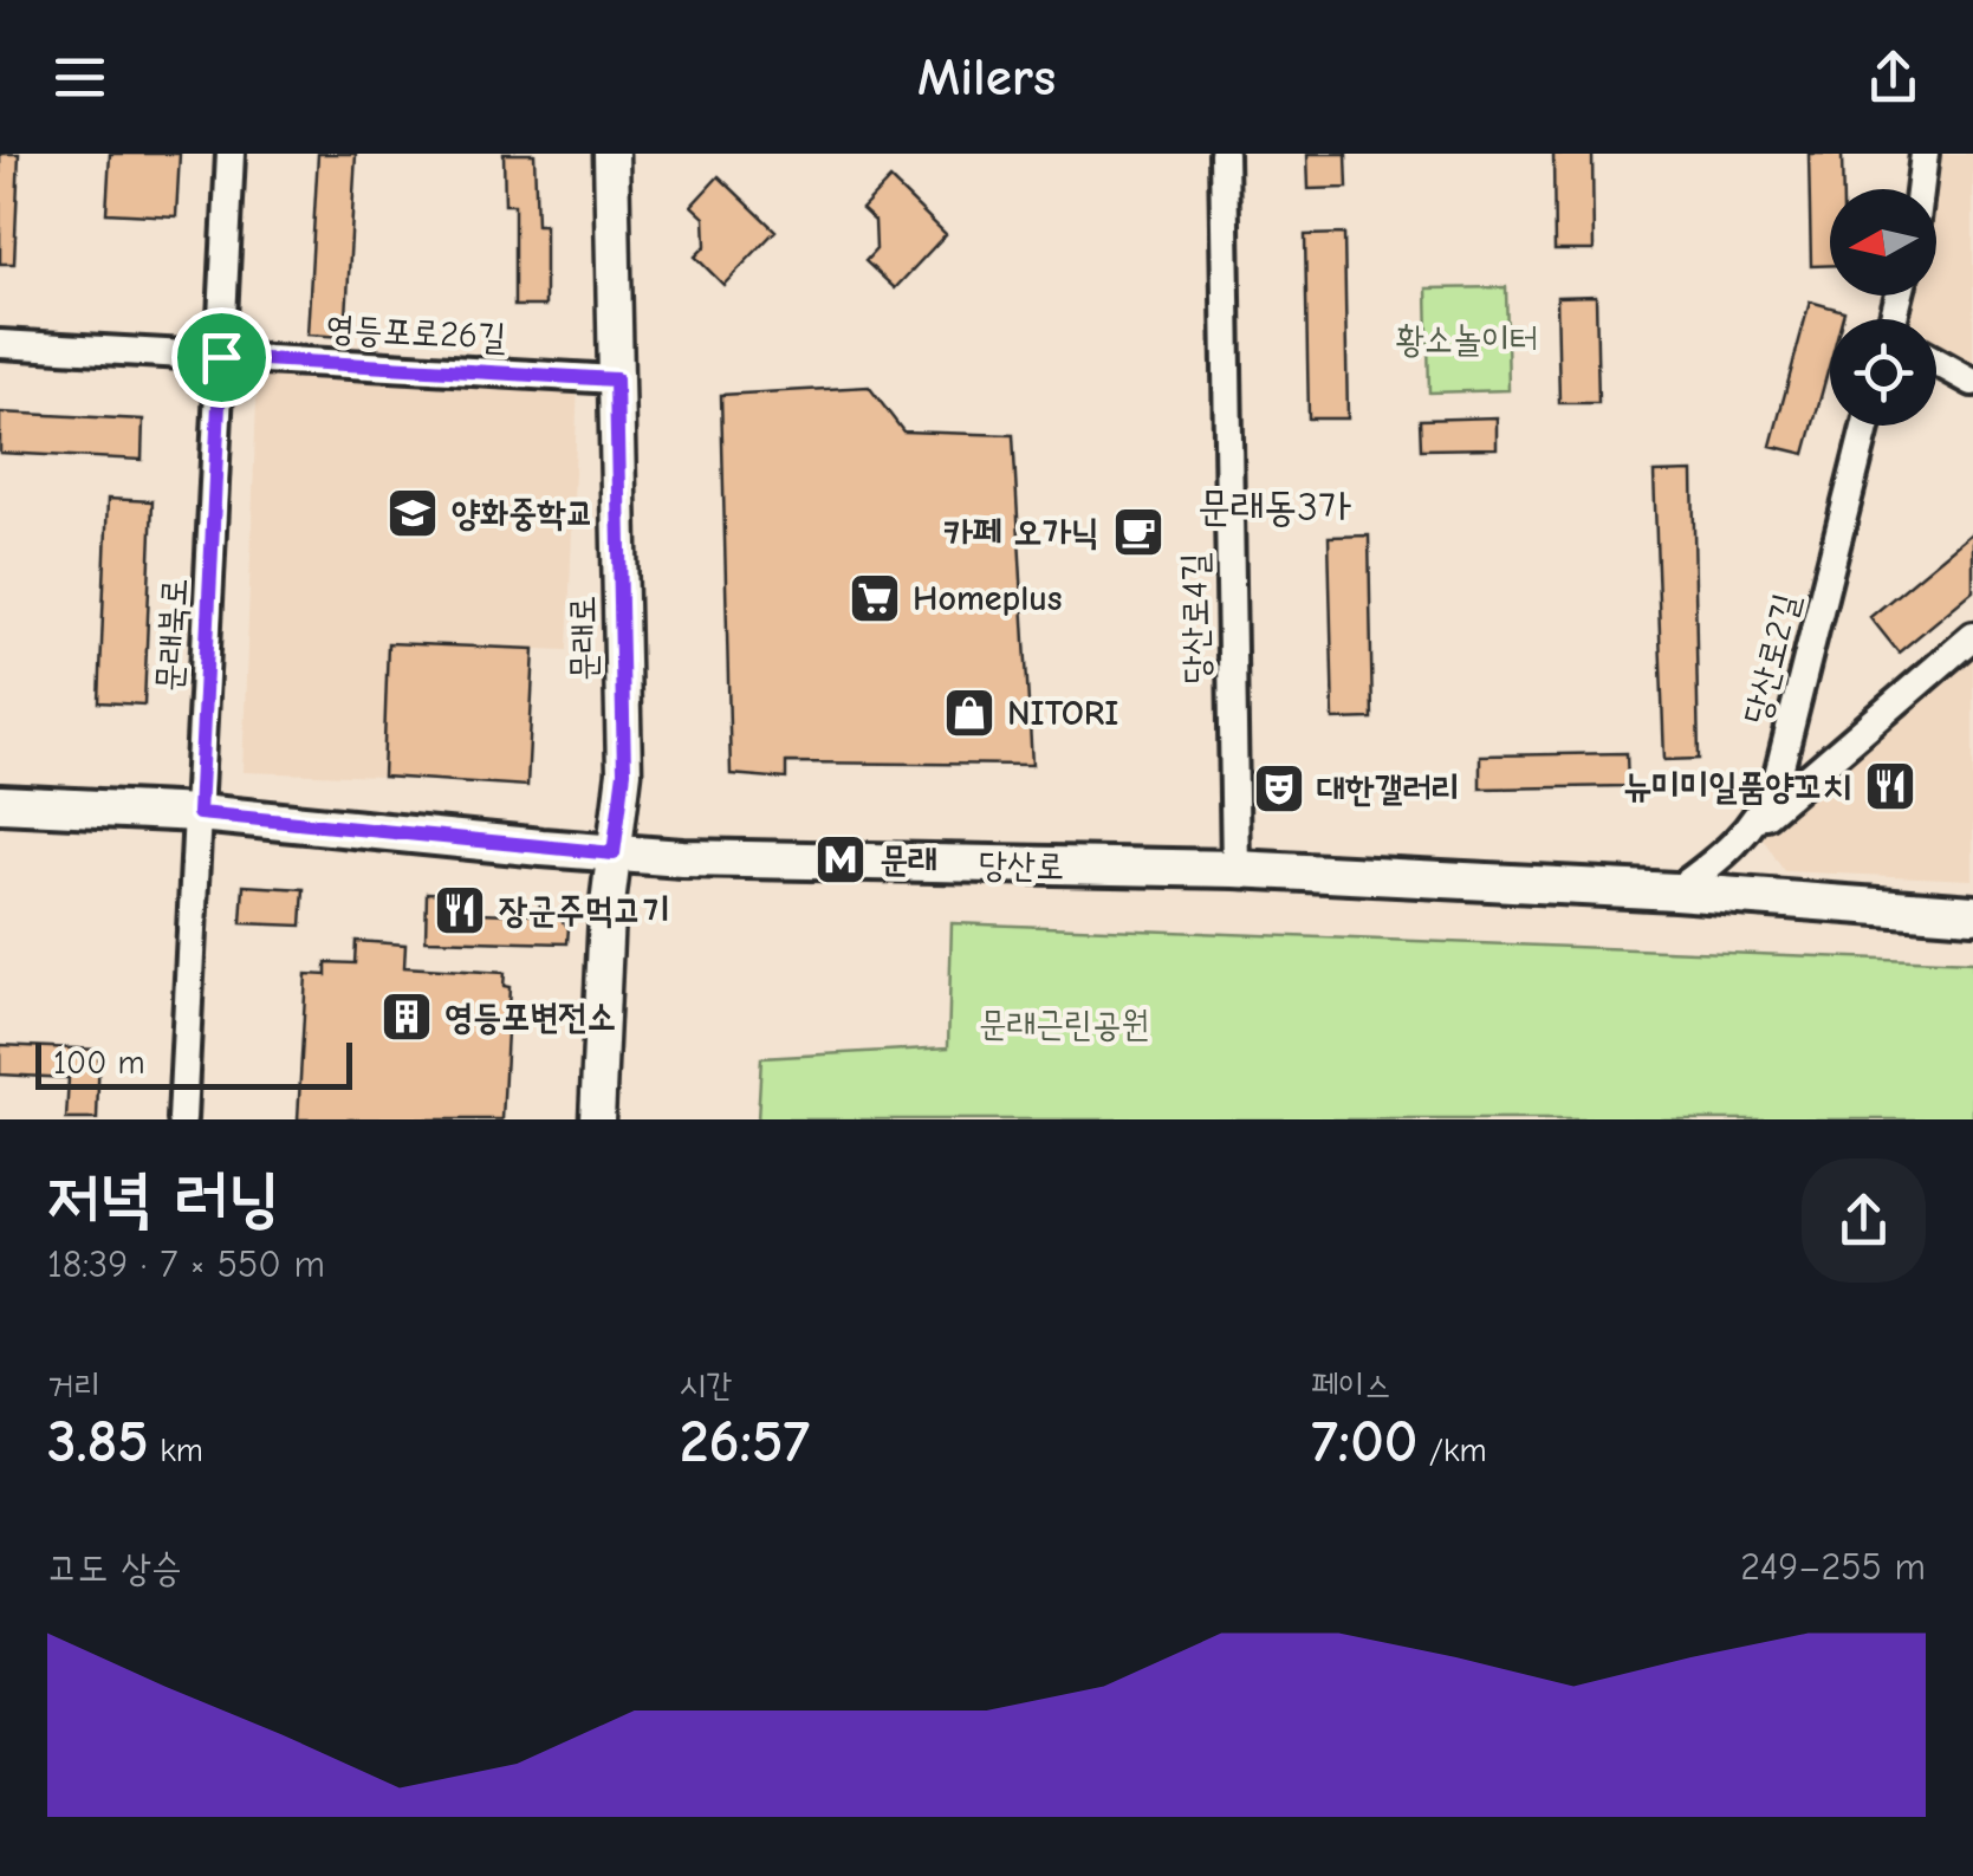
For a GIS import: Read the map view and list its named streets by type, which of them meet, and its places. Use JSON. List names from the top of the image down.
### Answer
{
  "streets": {
    "main road": ["당산로"],
    "street": [
      "영등포로26길",
      "당산로4길",
      "문래북로",
      "문래로",
      "당산로2길"
    ]
  },
  "crossings": [
    ["영등포로26길", "문래북로"],
    ["영등포로26길", "문래로"],
    ["당산로4길", "당산로"],
    ["문래북로", "당산로"],
    ["문래로", "당산로"],
    ["당산로2길", "당산로"]
  ],
  "districts": ["문래동3가"],
  "parks": ["황소놀이터", "문래근린공원"],
  "places": {
    "school or university": ["양화중학교"],
    "cafe": ["카페 오가닉"],
    "supermarket": ["Homeplus"],
    "shop": ["NITORI"],
    "restaurant": ["뉴미미일품양꼬치", "장군주먹고기"],
    "theatre": ["대한갤러리"],
    "metro station": ["문래"],
    "building": ["영등포변전소"]
  },
  "scale_bar": "100 m",
  "north": "left",
  "page": {
    "header": "Milers",
    "scale": "100 m",
    "heading": ["저녁 러닝", "18:39 · 7 × 550 m"],
    "stats": [
      ["거리", "3.85 km"],
      ["시간", "26:57"],
      ["페이스", "7:00 /km"]
    ],
    "chart": ["고도 상승", "249–255 m"]
  }
}
